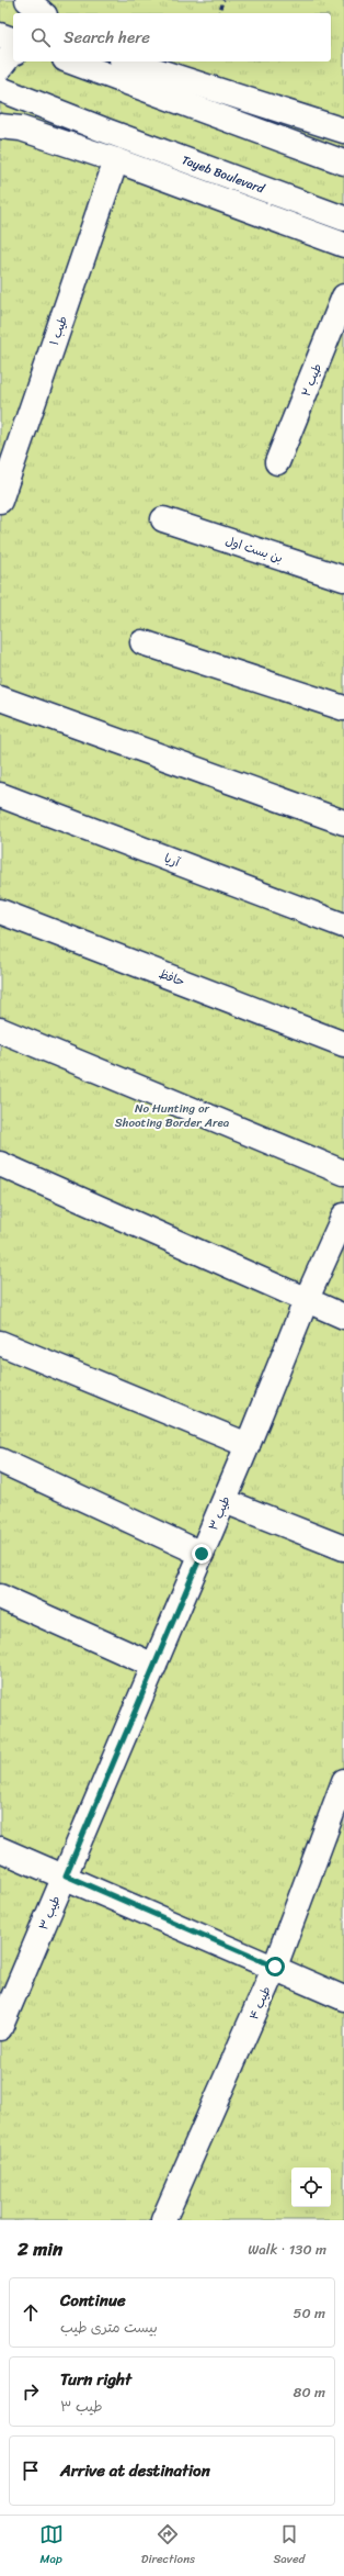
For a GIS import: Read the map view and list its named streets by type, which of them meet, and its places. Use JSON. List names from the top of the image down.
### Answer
{
  "streets": {
    "street": [
      "Tayeb Boulevard",
      "طیب ۱",
      "طیب ۲",
      "بن بست اول",
      "آریا",
      "حافظ",
      "طیب ۳",
      "طیب ۴"
    ]
  },
  "parks": ["No Hunting or Shooting Border Area"],
  "page": {
    "search": "Search here",
    "heading": ["2 min", "Walk · 130 m"],
    "list": [
      ["Continue", "بیست متری طیب", "50 m"],
      ["Turn right", "طیب ۳", "80 m"],
      "Arrive at destination"
    ],
    "nav": ["Map", "Directions", "Saved"]
  }
}
